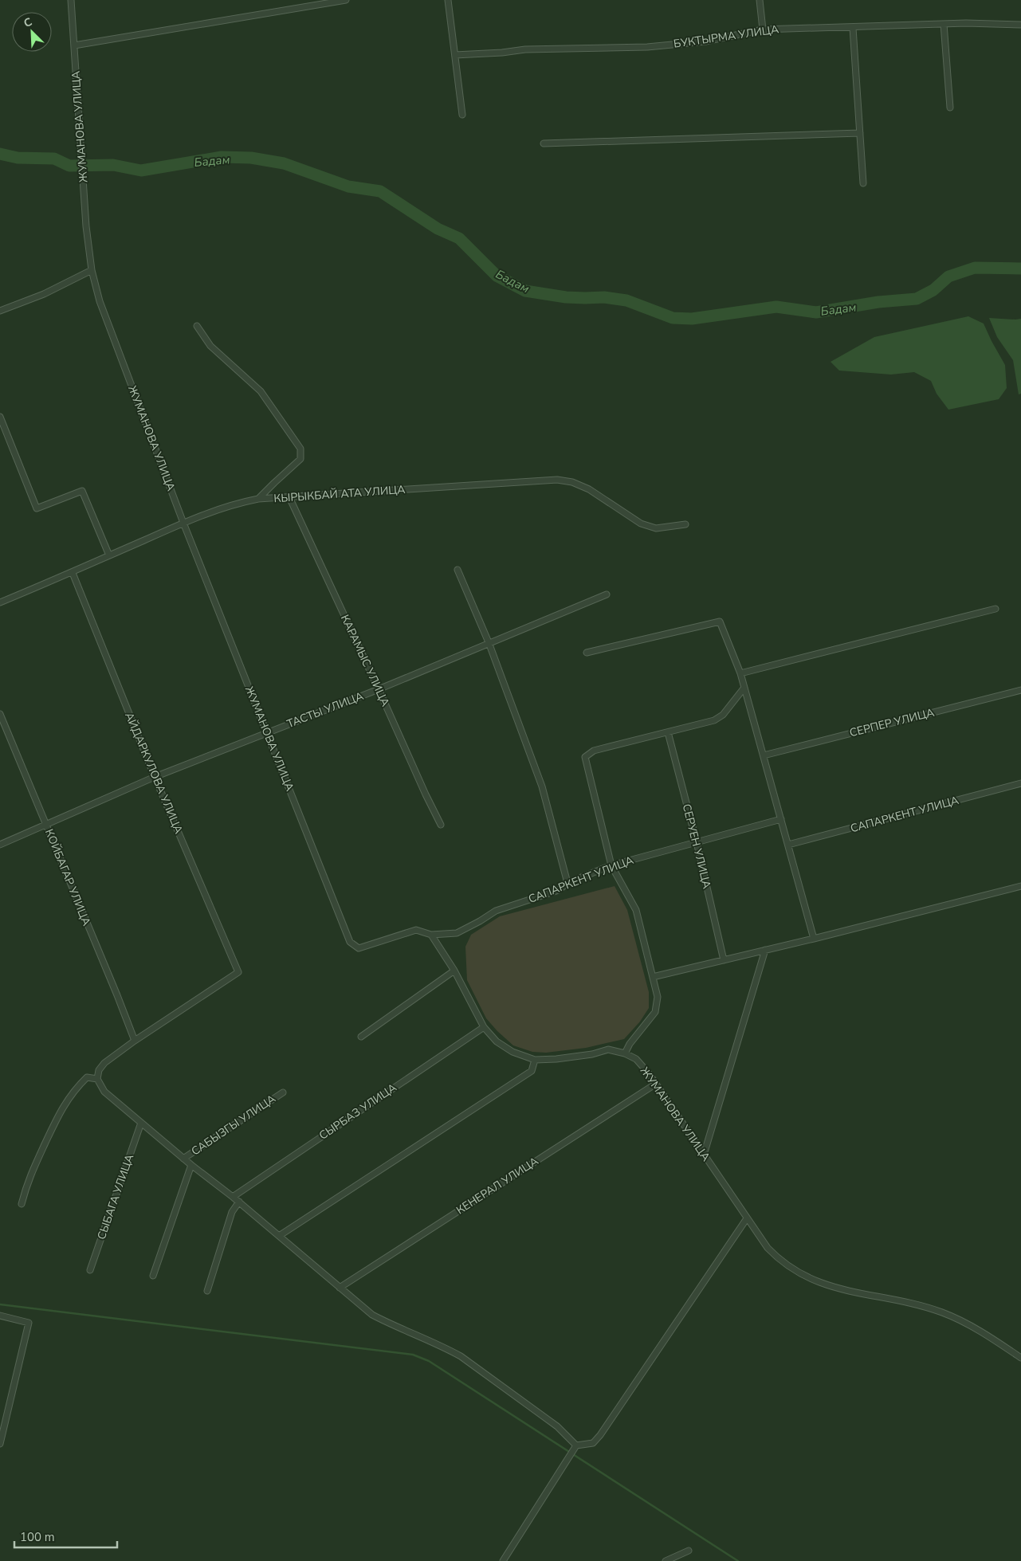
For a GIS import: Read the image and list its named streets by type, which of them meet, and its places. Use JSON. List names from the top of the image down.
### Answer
{
  "streets": {
    "street": [
      "БУКТЫРМА УЛИЦА",
      "ЖУМАНОВА УЛИЦА",
      "КЫРЫКБАЙ АТА УЛИЦА",
      "КАРАМЫС УЛИЦА",
      "ТАСТЫ УЛИЦА",
      "СЕРПЕР УЛИЦА",
      "АЙДАРКУЛОВА УЛИЦА",
      "САПАРКЕНТ УЛИЦА",
      "СЕРУЕН УЛИЦА",
      "КОЙБАГАР УЛИЦА",
      "СЫРБАЗ УЛИЦА",
      "САБЫЗГЫ УЛИЦА",
      "КЕНЕРАЛ УЛИЦА",
      "СЫБАГА УЛИЦА"
    ]
  },
  "crossings": [
    ["ЖУМАНОВА УЛИЦА", "КЫРЫКБАЙ АТА УЛИЦА"],
    ["ЖУМАНОВА УЛИЦА", "ТАСТЫ УЛИЦА"],
    ["ЖУМАНОВА УЛИЦА", "САПАРКЕНТ УЛИЦА"],
    ["ЖУМАНОВА УЛИЦА", "СЫРБАЗ УЛИЦА"],
    ["ЖУМАНОВА УЛИЦА", "КЕНЕРАЛ УЛИЦА"],
    ["КЫРЫКБАЙ АТА УЛИЦА", "КАРАМЫС УЛИЦА"],
    ["КЫРЫКБАЙ АТА УЛИЦА", "АЙДАРКУЛОВА УЛИЦА"],
    ["КАРАМЫС УЛИЦА", "ТАСТЫ УЛИЦА"],
    ["ТАСТЫ УЛИЦА", "АЙДАРКУЛОВА УЛИЦА"],
    ["ТАСТЫ УЛИЦА", "КОЙБАГАР УЛИЦА"],
    ["АЙДАРКУЛОВА УЛИЦА", "КОЙБАГАР УЛИЦА"],
    ["САПАРКЕНТ УЛИЦА", "СЕРУЕН УЛИЦА"]
  ],
  "water": ["Бадам"],
  "scale_bar": "100 m",
  "north": "top left"
}
